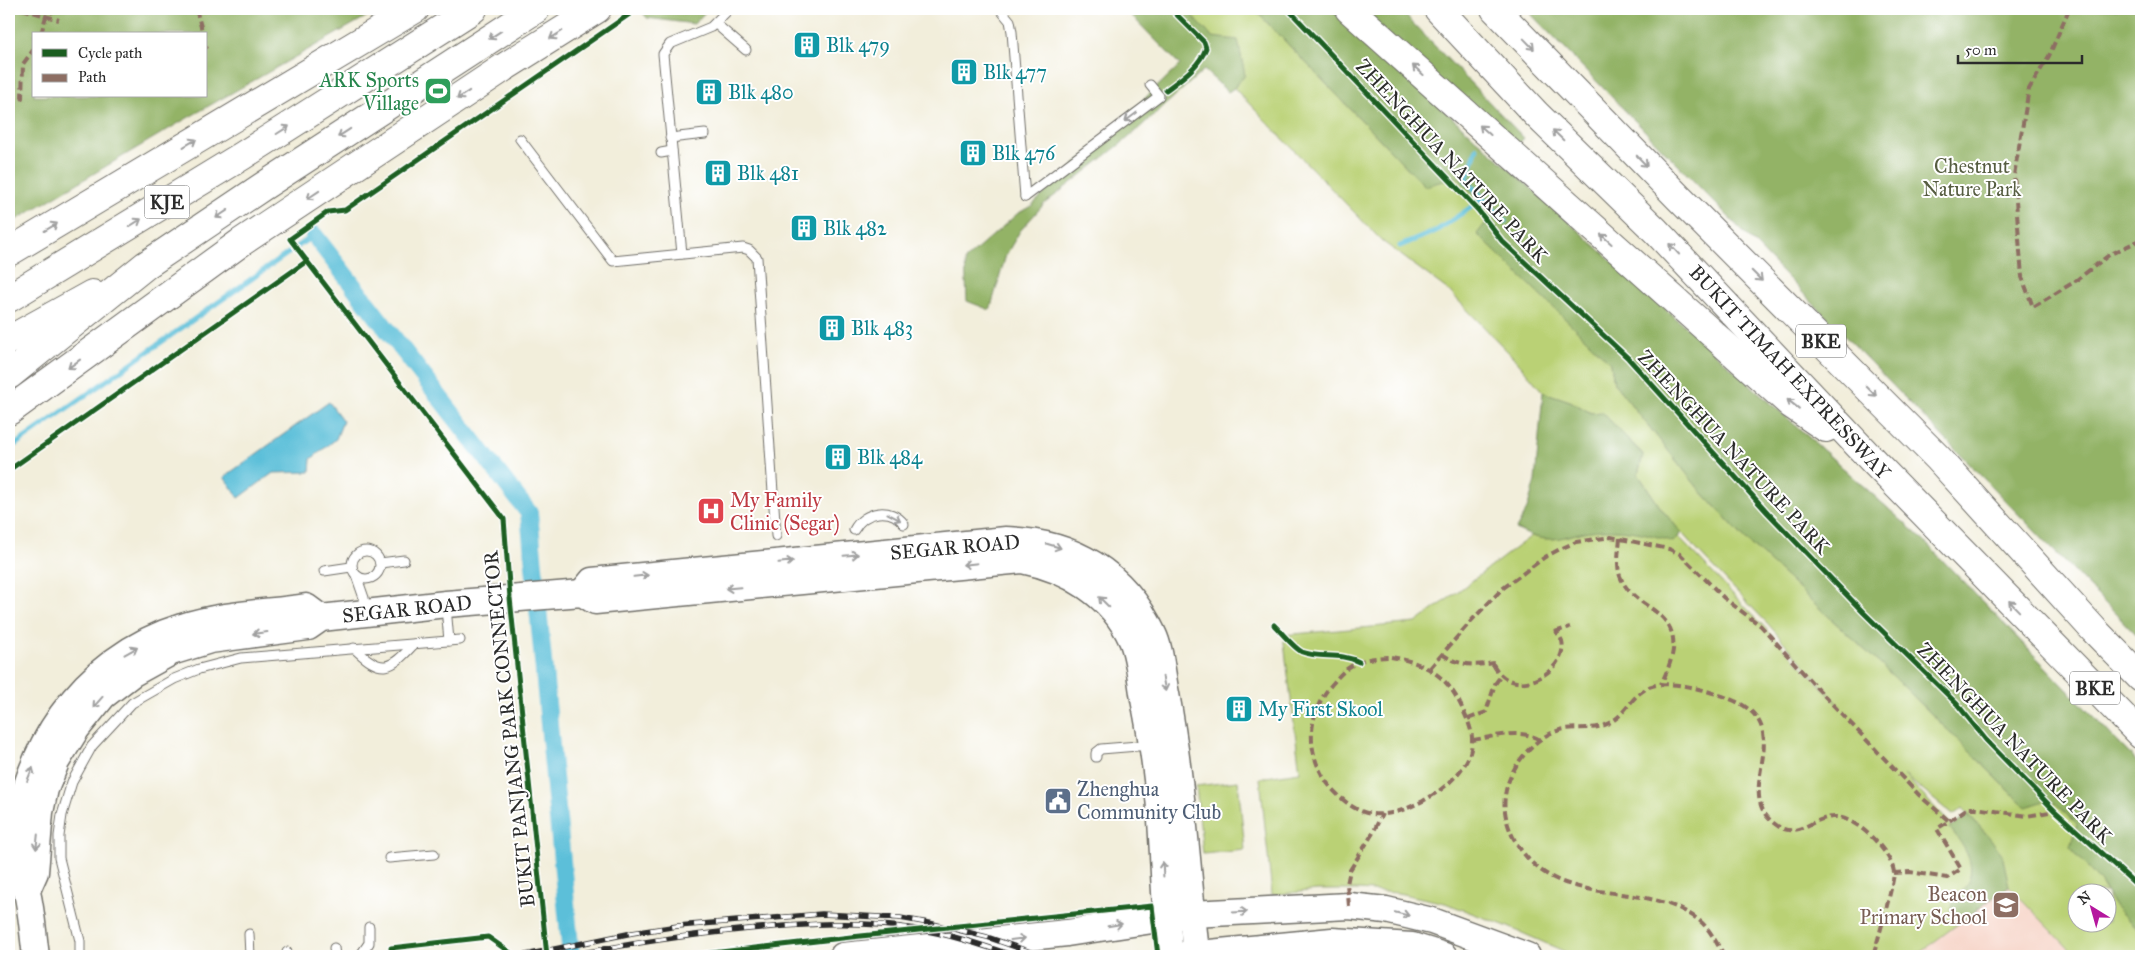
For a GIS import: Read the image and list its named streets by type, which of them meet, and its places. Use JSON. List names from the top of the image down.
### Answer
{
  "streets": {
    "highway": ["KJE", "BKE", "BUKIT TIMAH EXPRESSWAY"],
    "street": ["SEGAR ROAD"],
    "cycle path": ["ZHENGHUA NATURE PARK", "BUKIT PANJANG PARK CONNECTOR"]
  },
  "parks": ["Chestnut Nature Park"],
  "places": {
    "building": [
      "Blk 479",
      "Blk 477",
      "Blk 480",
      "Blk 476",
      "Blk 481",
      "Blk 482",
      "Blk 483",
      "Blk 484",
      "My First Skool"
    ],
    "sports": ["ARK Sports Village"],
    "hospital": ["My Family Clinic (Segar)"],
    "public building": ["Zhenghua Community Club"],
    "school or university": ["Beacon Primary School"]
  },
  "legend": ["Cycle path", "Path"],
  "scale_bar": "50 m",
  "north": "top left"
}
